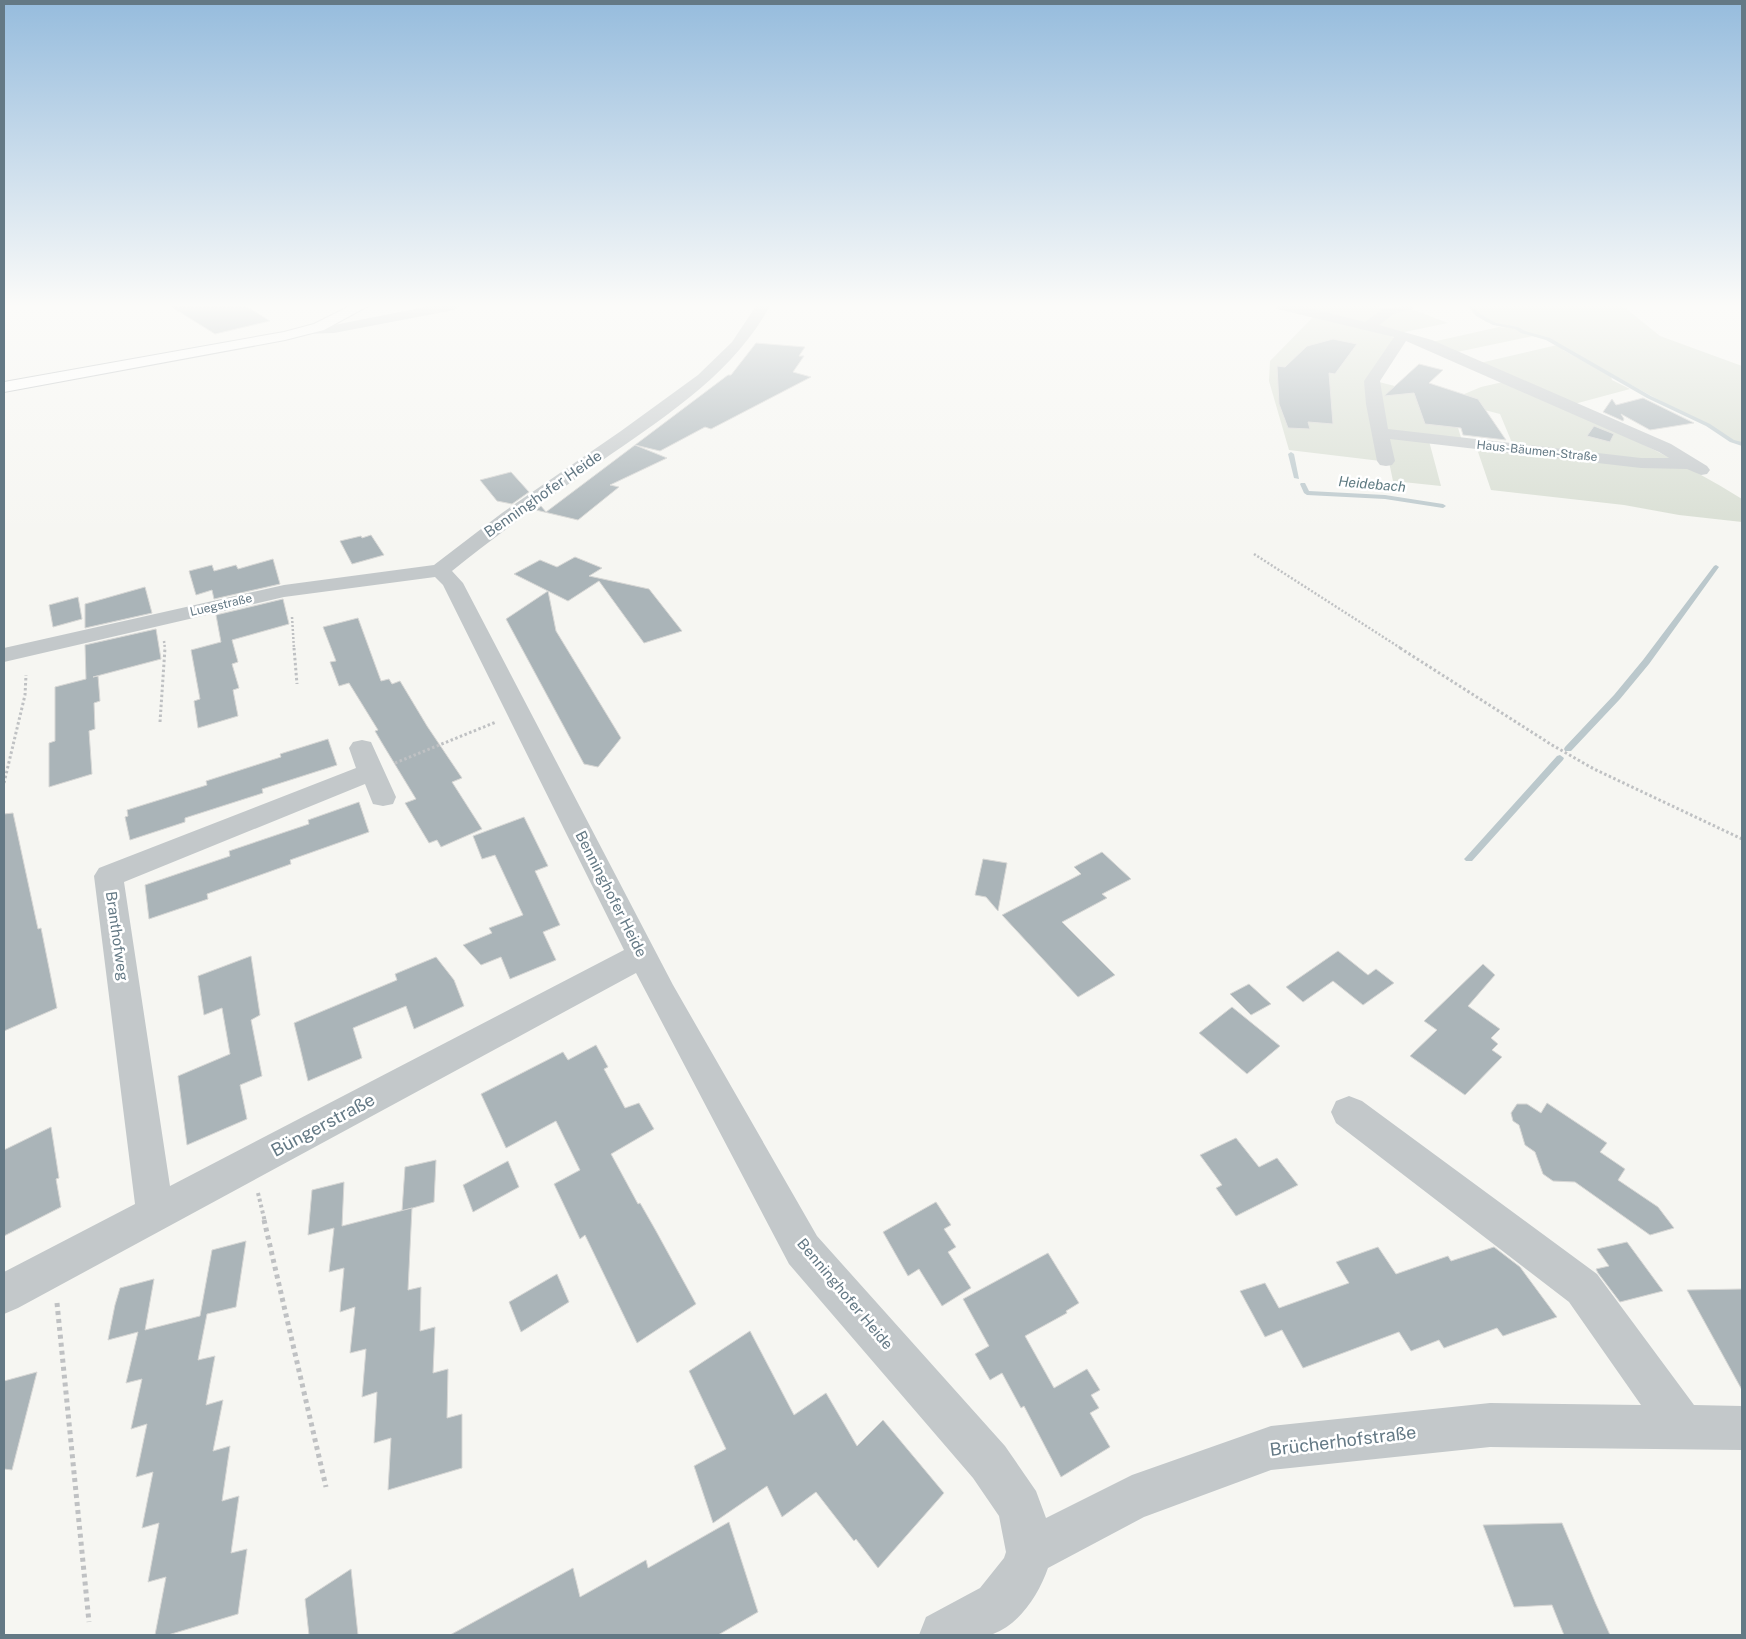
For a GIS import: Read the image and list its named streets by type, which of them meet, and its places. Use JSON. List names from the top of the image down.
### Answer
{
  "streets": {
    "street": [
      "Haus-Bäumen-Straße",
      "Benninghofer Heide",
      "Luegstraße",
      "Branthofweg",
      "Büngerstraße",
      "Brücherhofstraße"
    ]
  },
  "crossings": [
    ["Benninghofer Heide", "Luegstraße"],
    ["Benninghofer Heide", "Büngerstraße"],
    ["Benninghofer Heide", "Brücherhofstraße"],
    ["Branthofweg", "Büngerstraße"]
  ],
  "water": ["Heidebach"]
}
